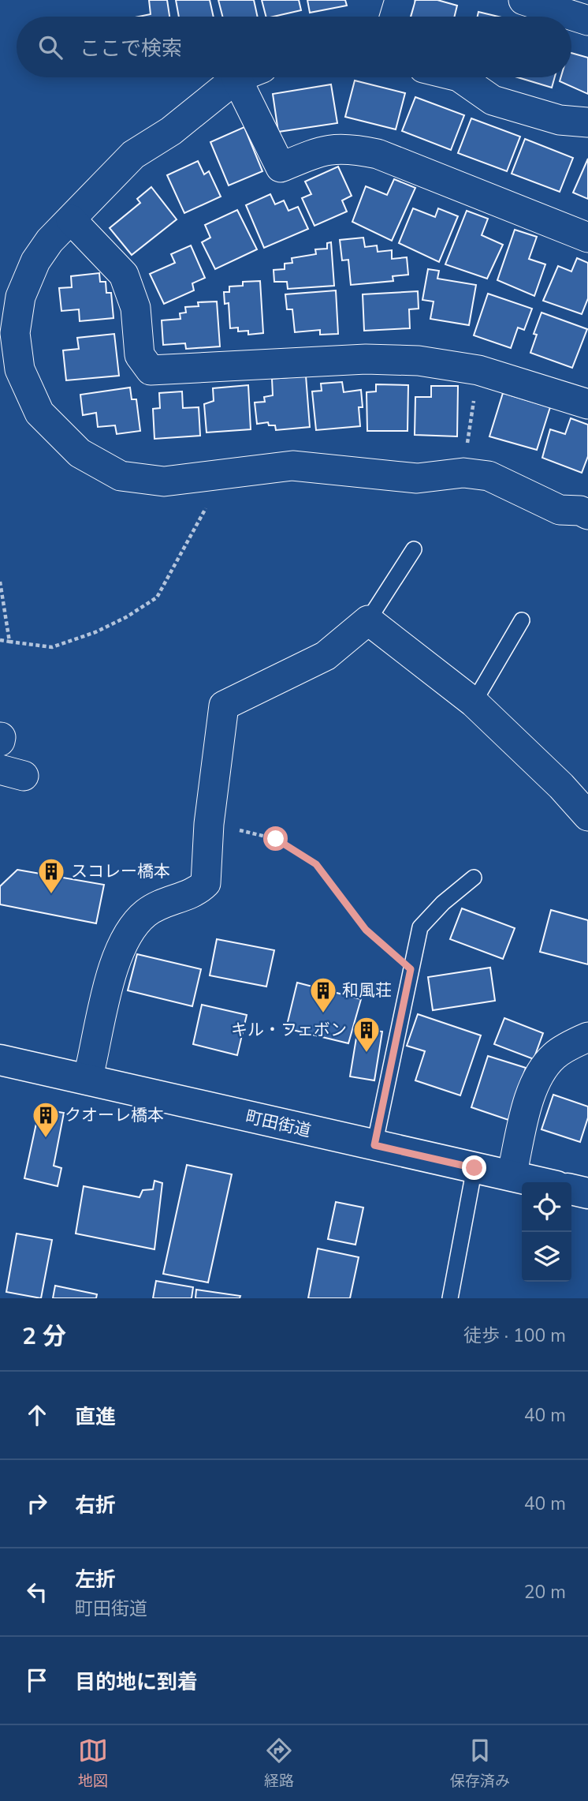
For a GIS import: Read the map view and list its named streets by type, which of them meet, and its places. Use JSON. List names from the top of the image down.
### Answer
{
  "streets": {
    "main road": ["町田街道"]
  },
  "places": {
    "building": [
      "スコレー橋本",
      "和風荘",
      "キル・フェボン",
      "クオーレ橋本"
    ]
  },
  "page": {
    "search": "ここで検索",
    "heading": ["2 分", "徒歩 · 100 m"],
    "list": [
      ["直進", "40 m"],
      ["右折", "40 m"],
      ["左折", "町田街道", "20 m"],
      "目的地に到着"
    ],
    "nav": ["地図", "経路", "保存済み"]
  }
}
